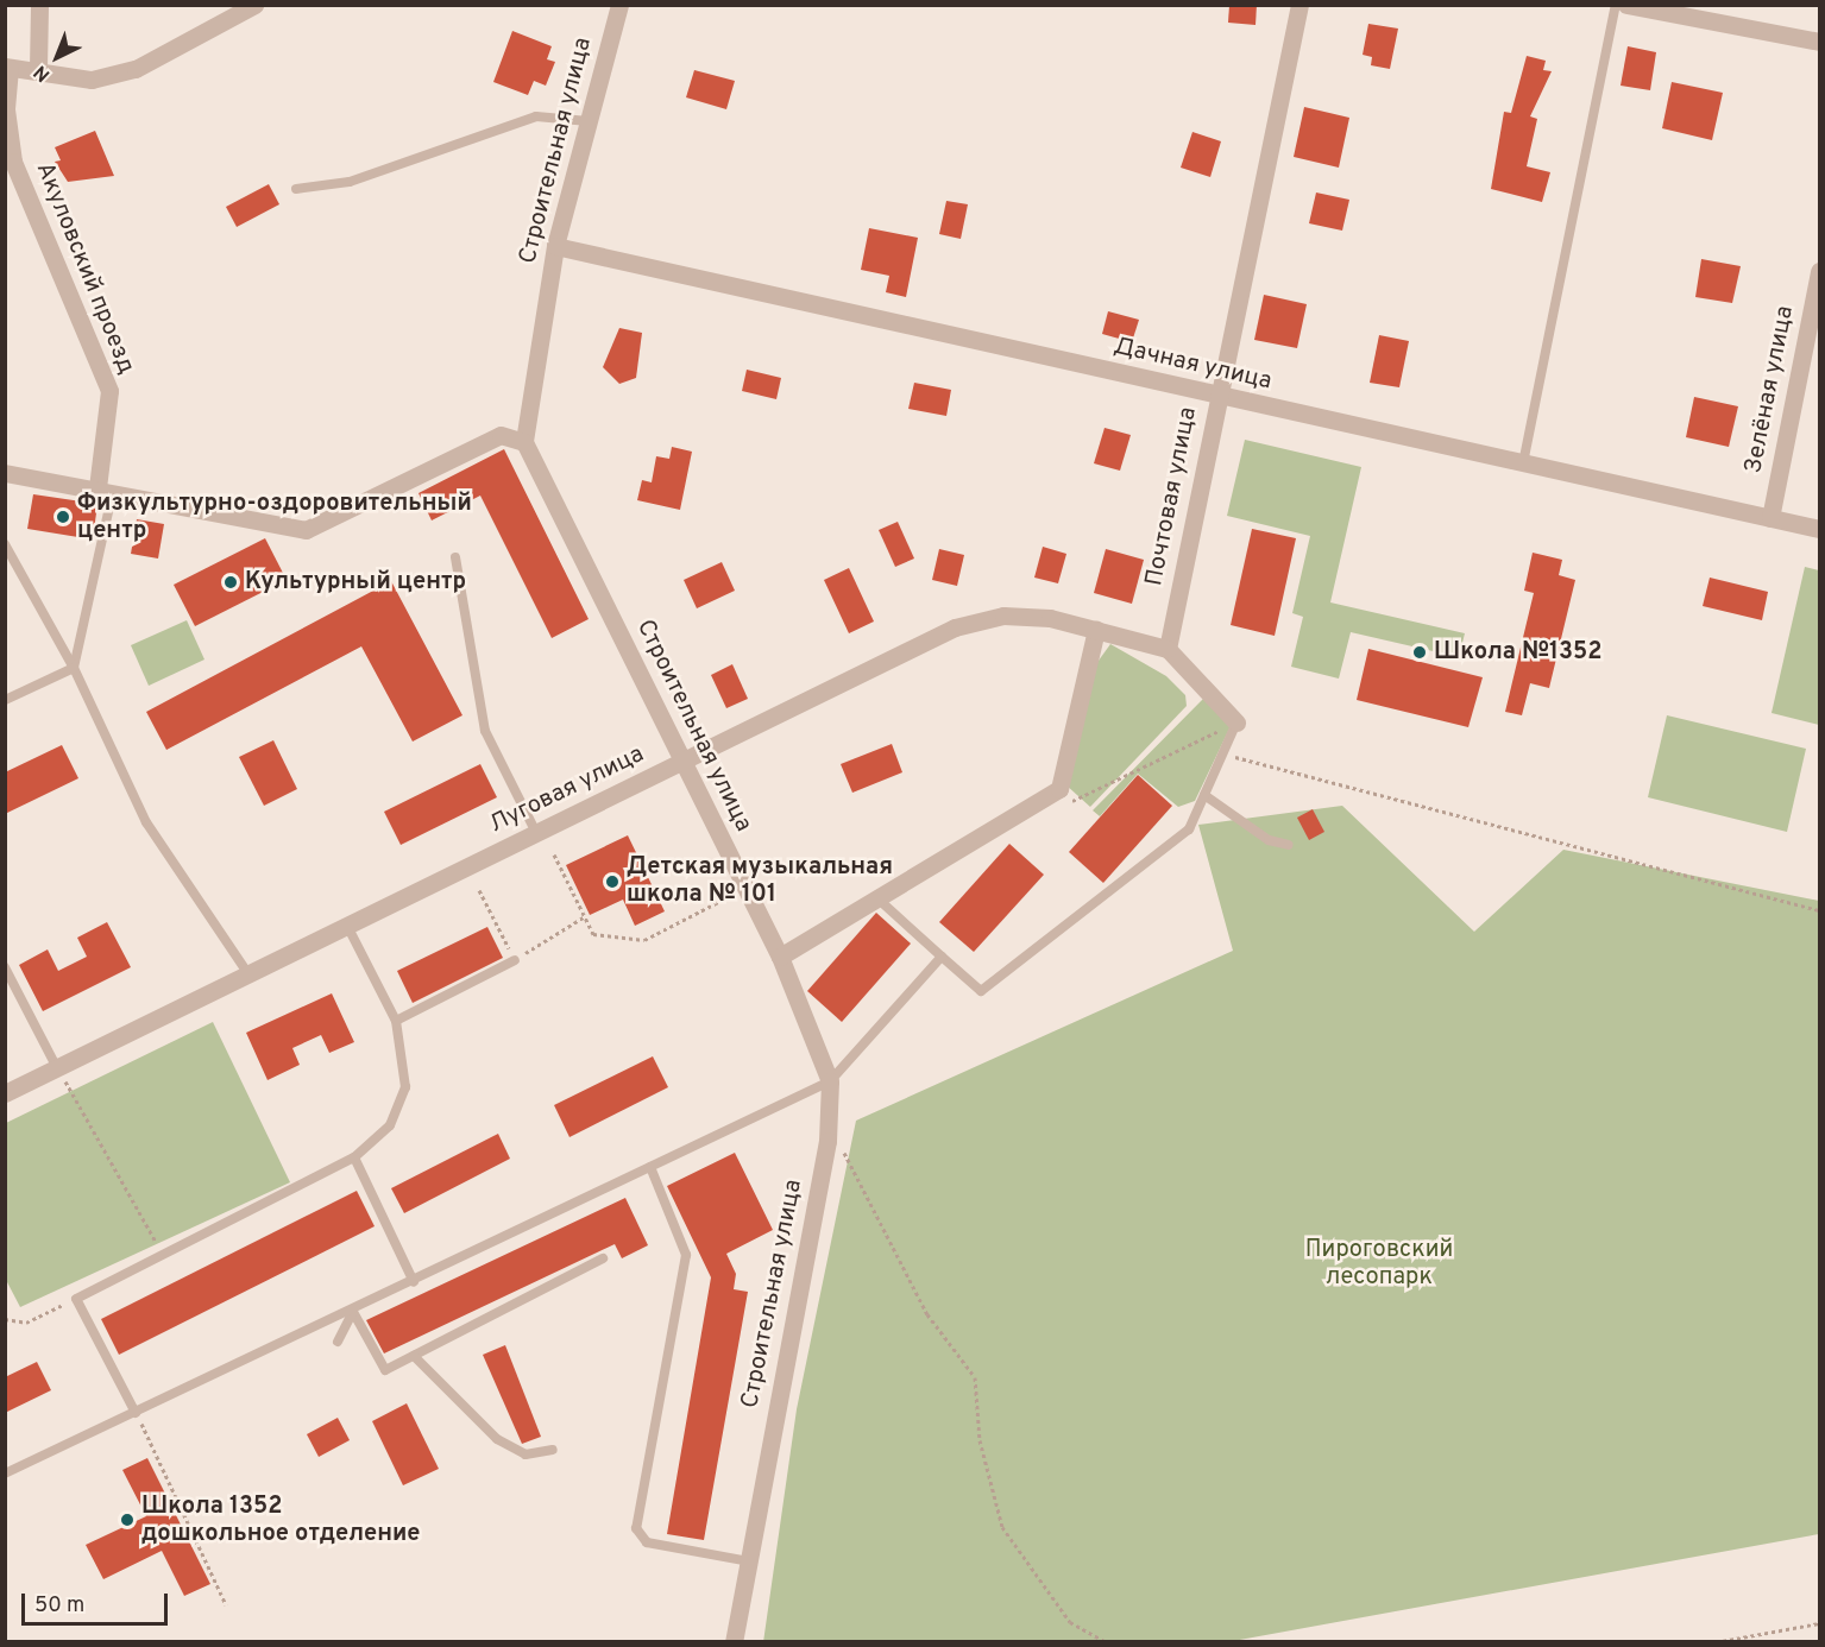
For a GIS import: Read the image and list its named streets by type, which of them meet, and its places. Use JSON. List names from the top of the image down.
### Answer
{
  "streets": {
    "street": [
      "Строительная улица",
      "Акуловский проезд",
      "Дачная улица",
      "Зелёная улица",
      "Почтовая улица",
      "Луговая улица"
    ]
  },
  "crossings": [
    ["Строительная улица", "Дачная улица"],
    ["Строительная улица", "Луговая улица"],
    ["Дачная улица", "Зелёная улица"],
    ["Дачная улица", "Почтовая улица"],
    ["Почтовая улица", "Луговая улица"]
  ],
  "parks": ["Пироговский лесопарк"],
  "places": [
    "Физкультурно-оздоровительный центр",
    "Культурный центр",
    "Школа №1352",
    "Детская музыкальная школа № 101",
    "Школа 1352 дошкольное отделение"
  ],
  "scale_bar": "50 m",
  "north": "bottom left"
}
